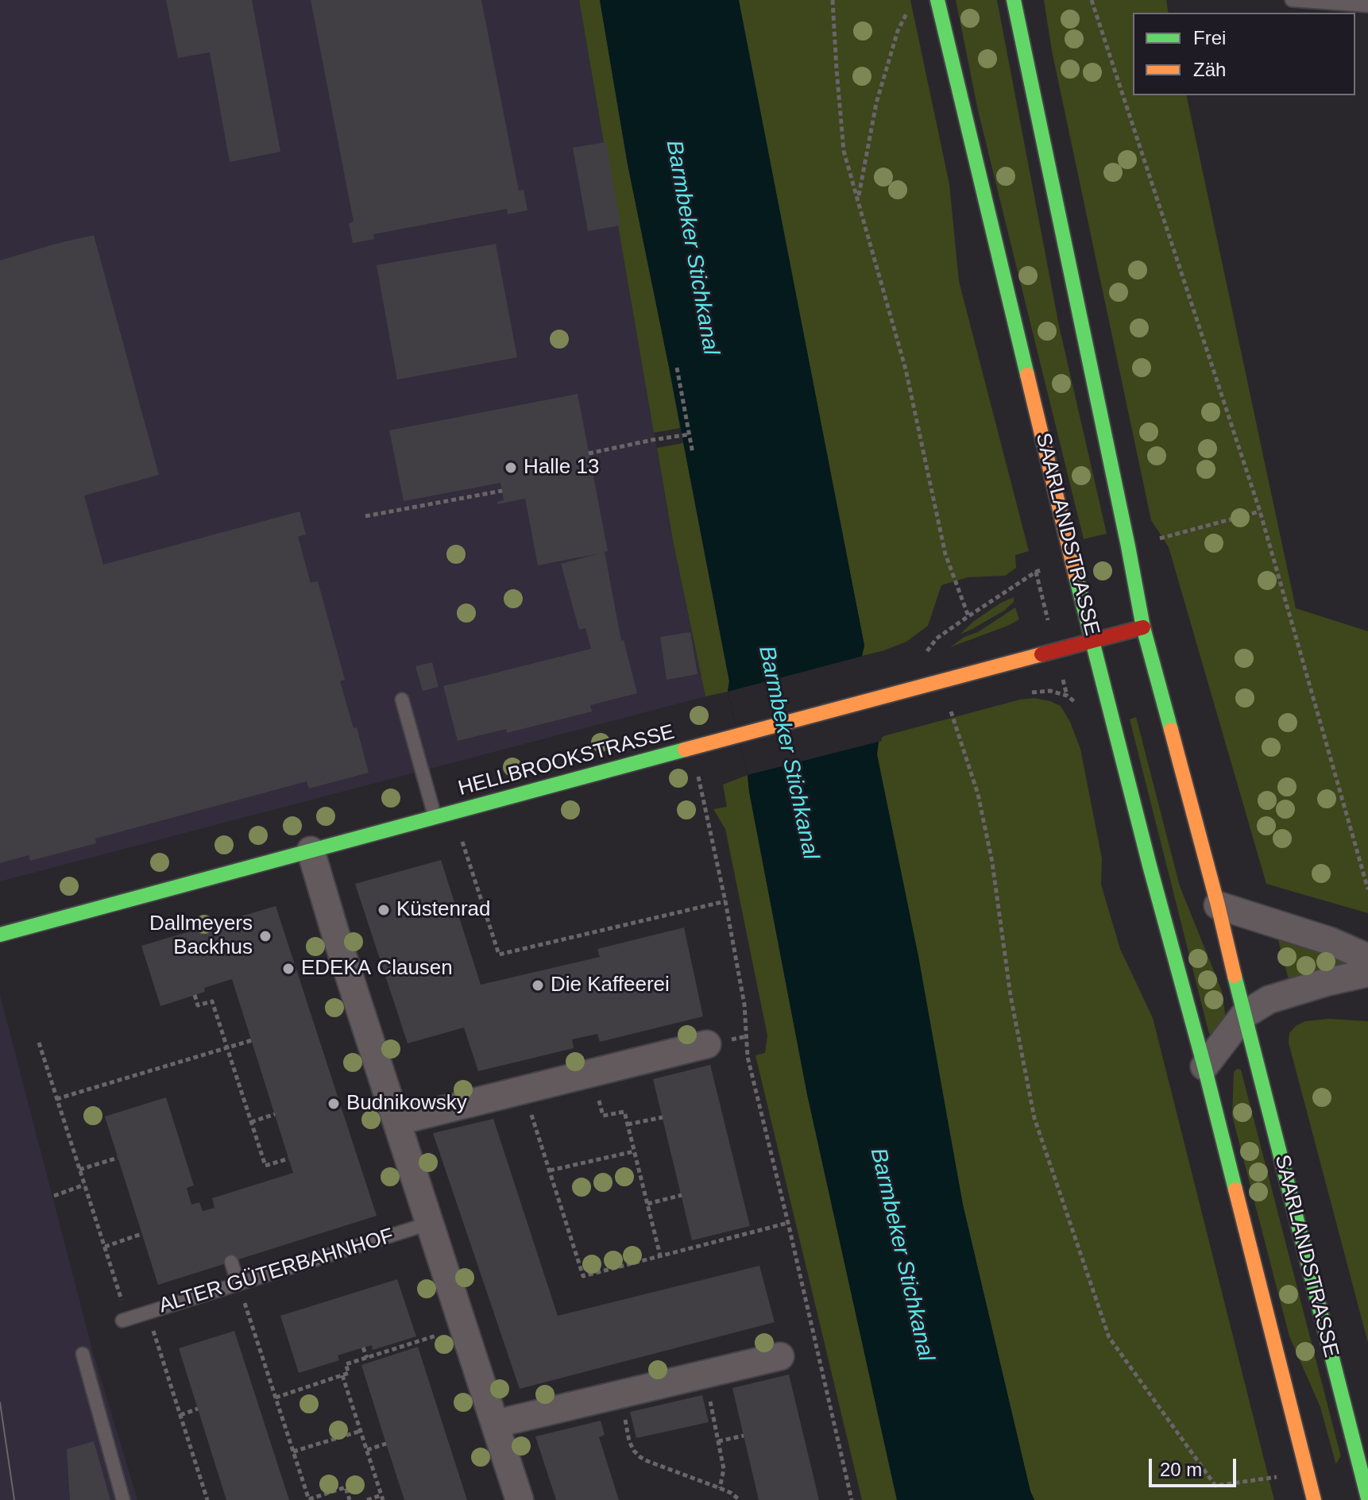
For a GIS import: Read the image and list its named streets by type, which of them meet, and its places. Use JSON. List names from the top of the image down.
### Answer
{
  "streets": {
    "main road": ["SAARLANDSTRASSE", "HELLBROOKSTRASSE"],
    "lane": ["ALTER GÜTERBAHNHOF"]
  },
  "crossings": [
    ["SAARLANDSTRASSE", "HELLBROOKSTRASSE"]
  ],
  "water": ["Barmbeker Stichkanal"],
  "places": [
    "Halle 13",
    "Küstenrad",
    "Dallmeyers Backhus",
    "EDEKA Clausen",
    "Die Kaffeerei",
    "Budnikowsky"
  ],
  "legend": ["Frei", "Zäh"],
  "scale_bar": "20 m"
}
